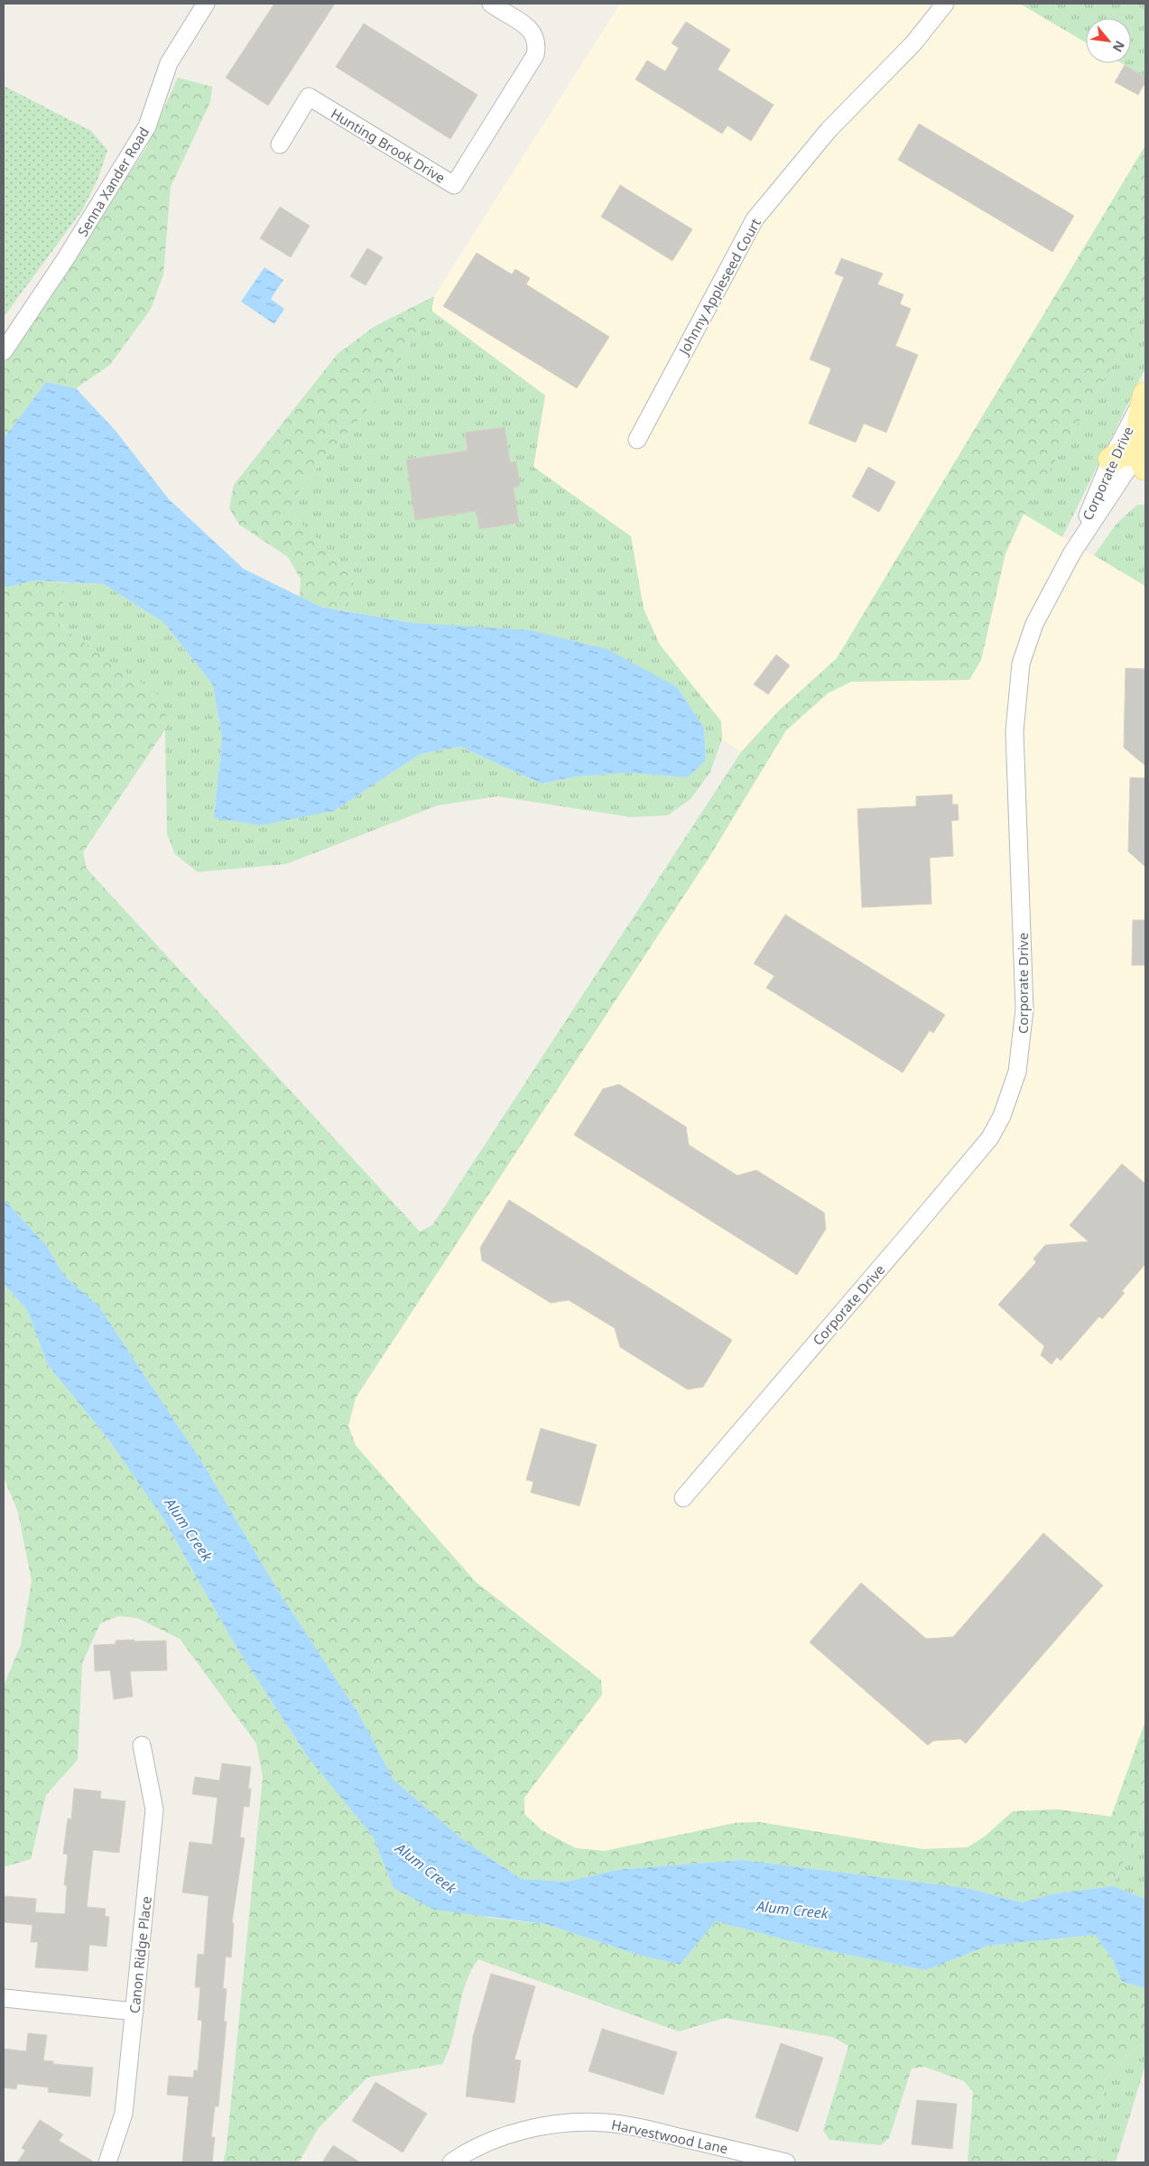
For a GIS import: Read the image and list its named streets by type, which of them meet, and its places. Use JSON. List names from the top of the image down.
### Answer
{
  "streets": {
    "street": [
      "Hunting Brook Drive",
      "Senna Xander Road",
      "Johnny Appleseed Court",
      "Corporate Drive",
      "Canon Ridge Place",
      "Harvestwood Lane"
    ]
  },
  "water": ["Alum Creek"],
  "north": "bottom right"
}
